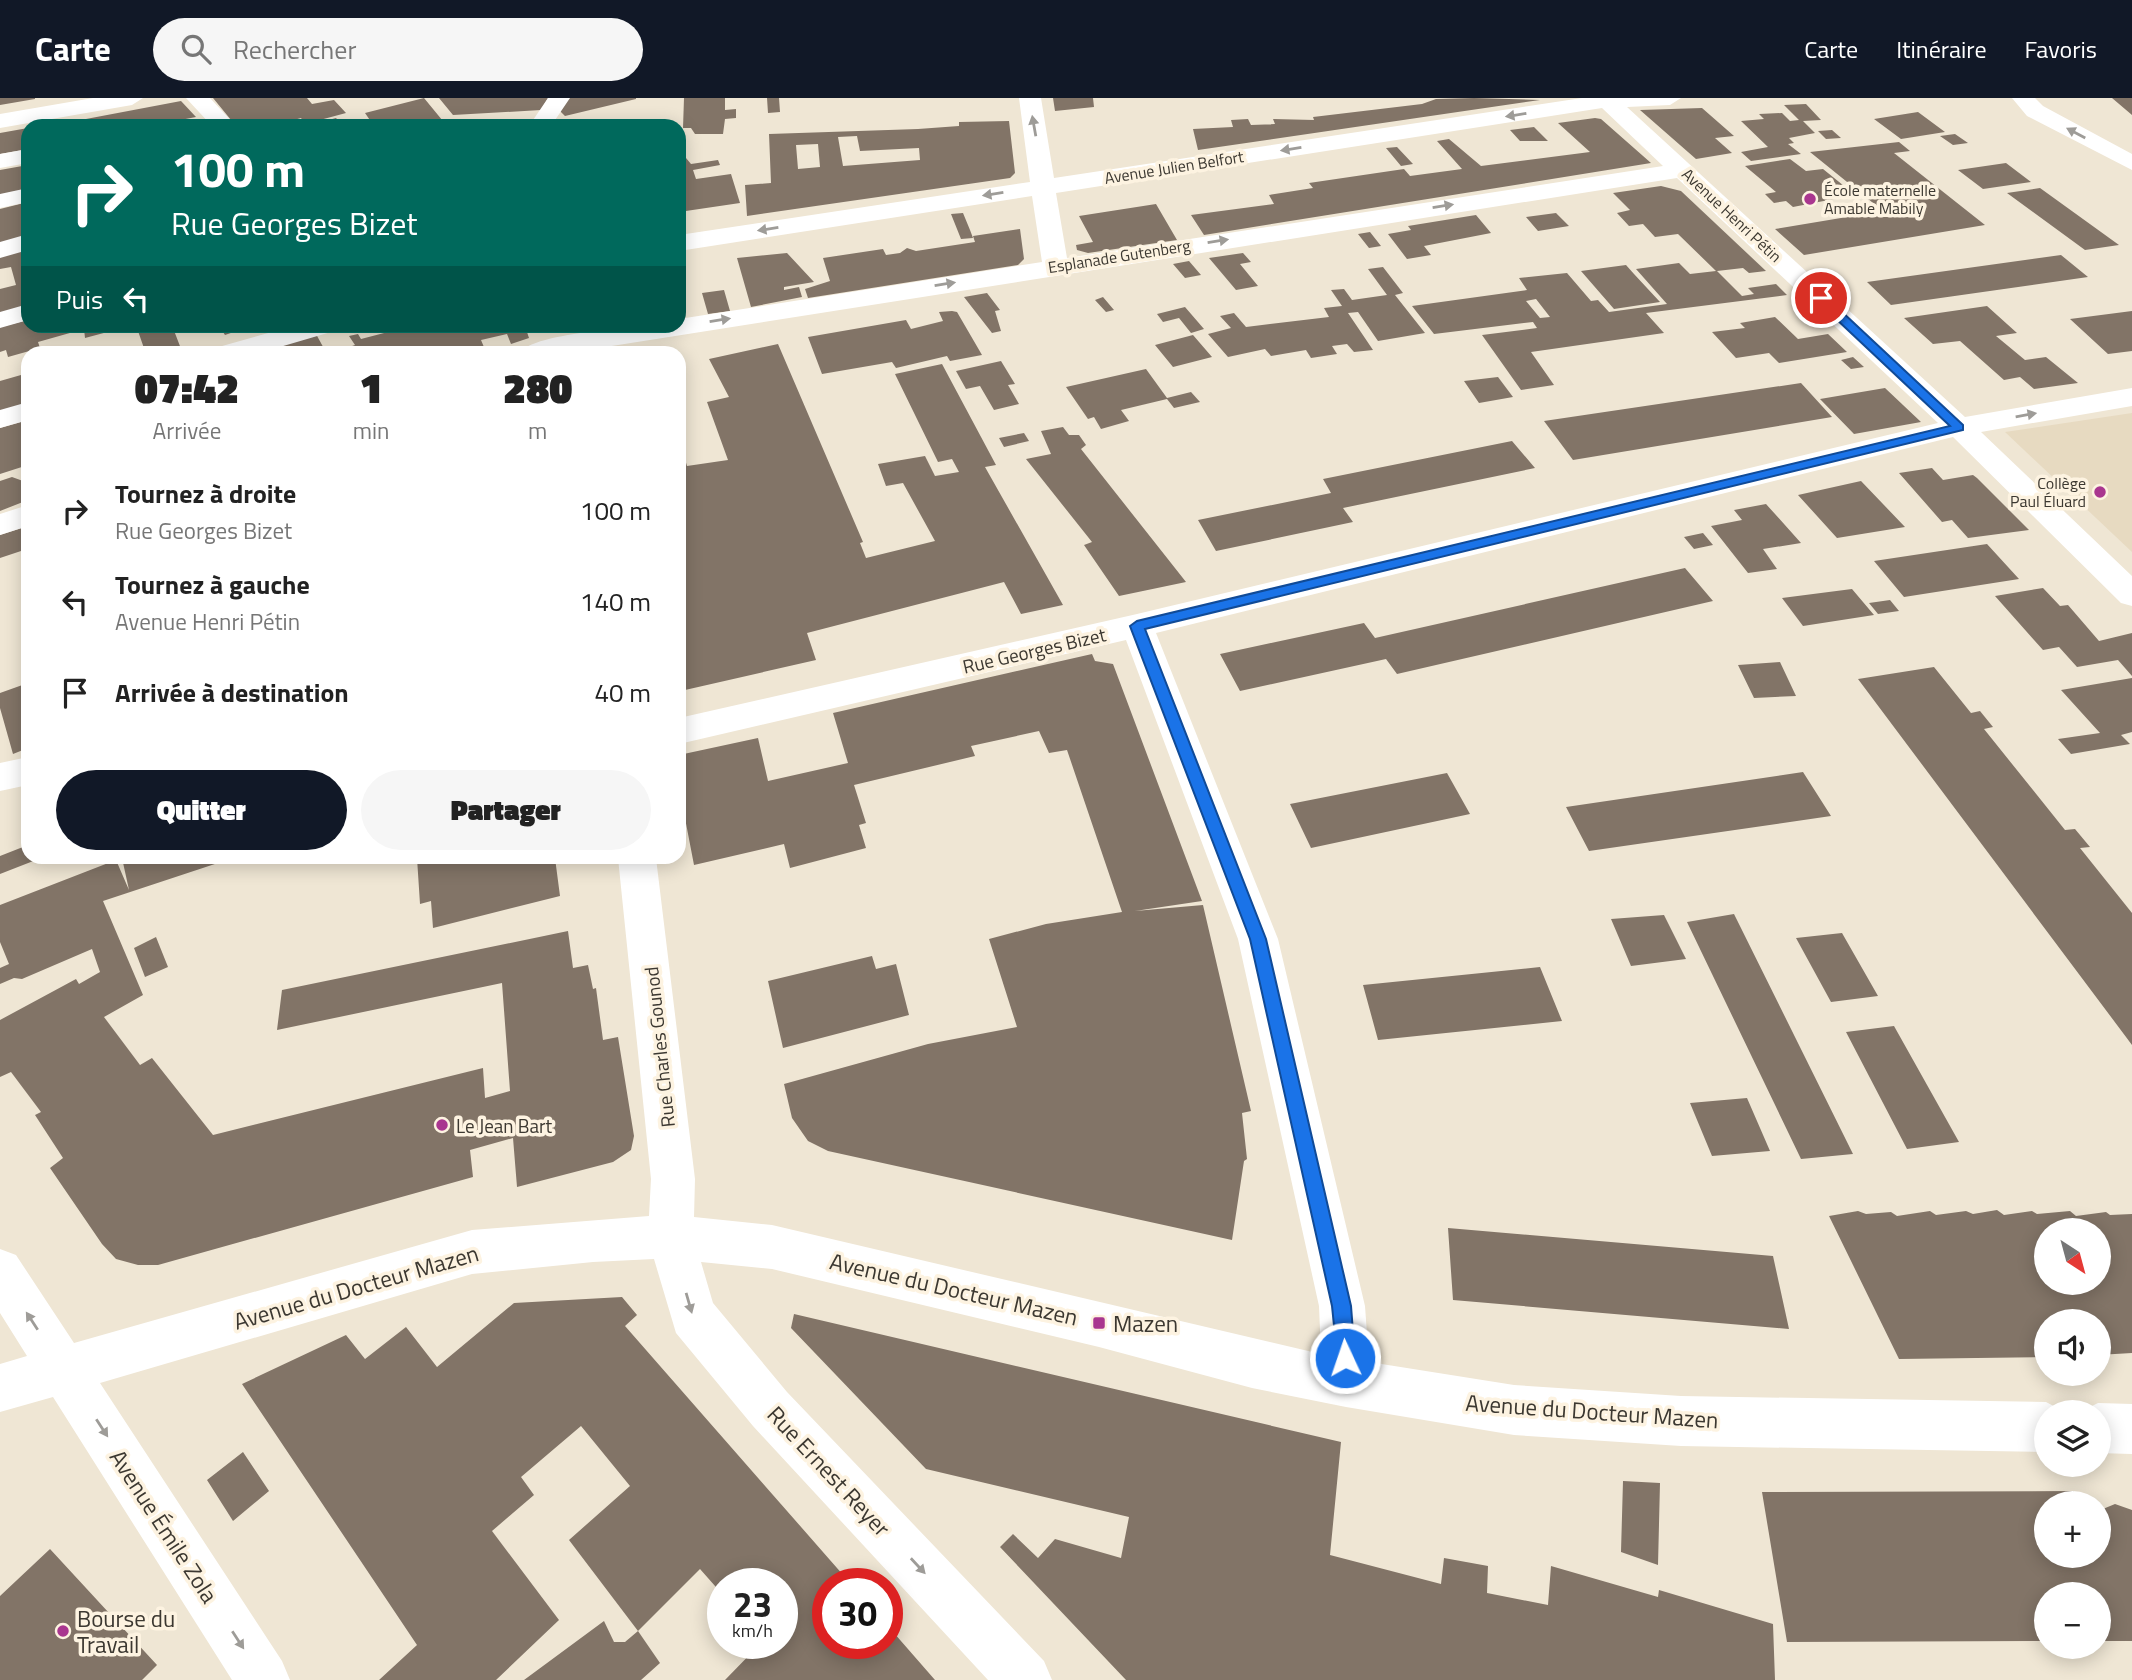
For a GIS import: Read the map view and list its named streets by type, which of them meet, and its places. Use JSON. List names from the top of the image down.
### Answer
{
  "streets": {
    "street": [
      "Avenue Julien Belfort",
      "Avenue Henri Pétin",
      "Esplanade Gutenberg",
      "Rue Georges Bizet",
      "Rue Charles Gounod",
      "Avenue du Docteur Mazen",
      "Rue Ernest Reyer",
      "Avenue Émile Zola"
    ]
  },
  "crossings": [
    ["Avenue Julien Belfort", "Avenue Henri Pétin"],
    ["Avenue Henri Pétin", "Esplanade Gutenberg"],
    ["Avenue Henri Pétin", "Rue Georges Bizet"],
    ["Rue Charles Gounod", "Avenue du Docteur Mazen"],
    ["Rue Charles Gounod", "Rue Ernest Reyer"],
    ["Avenue du Docteur Mazen", "Rue Ernest Reyer"],
    ["Avenue du Docteur Mazen", "Avenue Émile Zola"]
  ],
  "one_way": ["Avenue Julien Belfort", "Esplanade Gutenberg", "Rue Ernest Reyer"],
  "places": {
    "other": [
      "École maternelle Amable Mabily",
      "Collège Paul Éluard",
      "Le Jean Bart",
      "Bourse du Travail"
    ],
    "transit": ["Mazen"]
  },
  "north": "bottom right",
  "page": {
    "header": "Carte",
    "search": "Rechercher",
    "nav": ["Carte", "Itinéraire", "Favoris"],
    "turn": ["100 m", "Rue Georges Bizet"],
    "then": "Puis",
    "eta": [
      "07:42",
      "Arrivée",
      "1",
      "min",
      "280",
      "m"
    ],
    "list": [
      {
        "name": "Tournez à droite",
        "note": "Rue Georges Bizet",
        "value": "100 m"
      },
      {
        "name": "Tournez à gauche",
        "note": "Avenue Henri Pétin",
        "value": "140 m"
      },
      {
        "name": "Arrivée à destination",
        "value": "40 m"
      }
    ],
    "buttons": ["Quitter", "Partager"],
    "map_buttons": ["+", "−"],
    "speed": "23 km/h",
    "limit": "30"
  }
}
